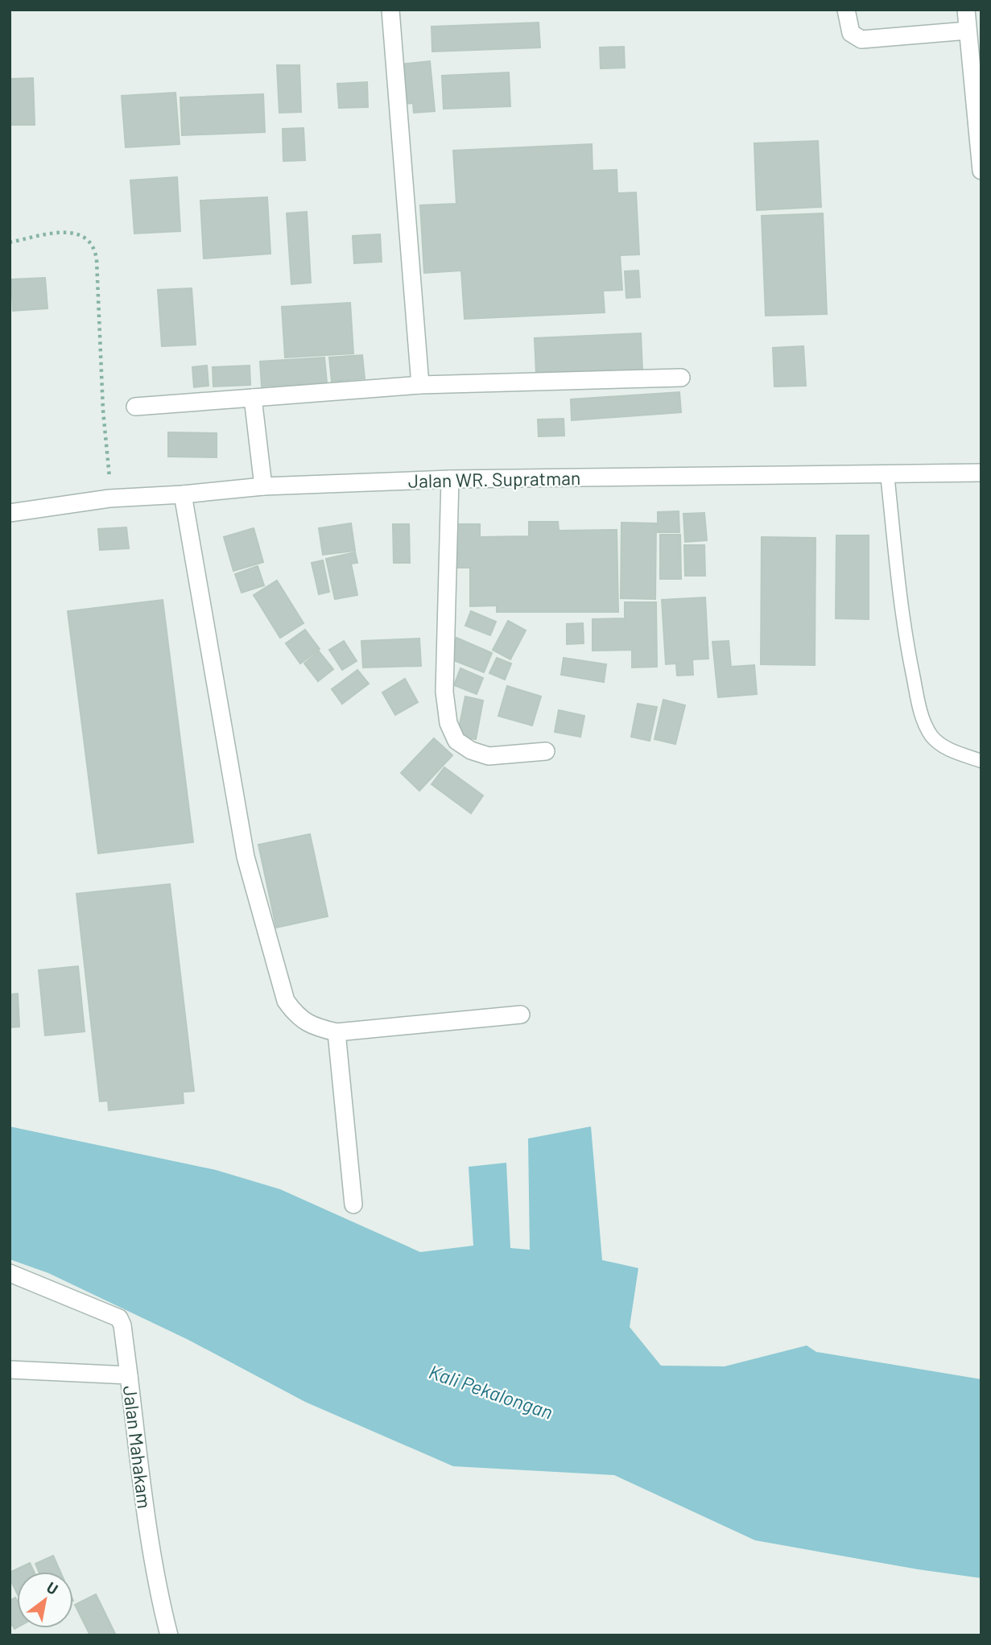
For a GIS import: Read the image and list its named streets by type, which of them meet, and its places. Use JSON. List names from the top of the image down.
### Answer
{
  "streets": {
    "street": ["Jalan WR. Supratman", "Jalan Mahakam"]
  },
  "water": ["Kali Pekalongan"],
  "north": "top right"
}
